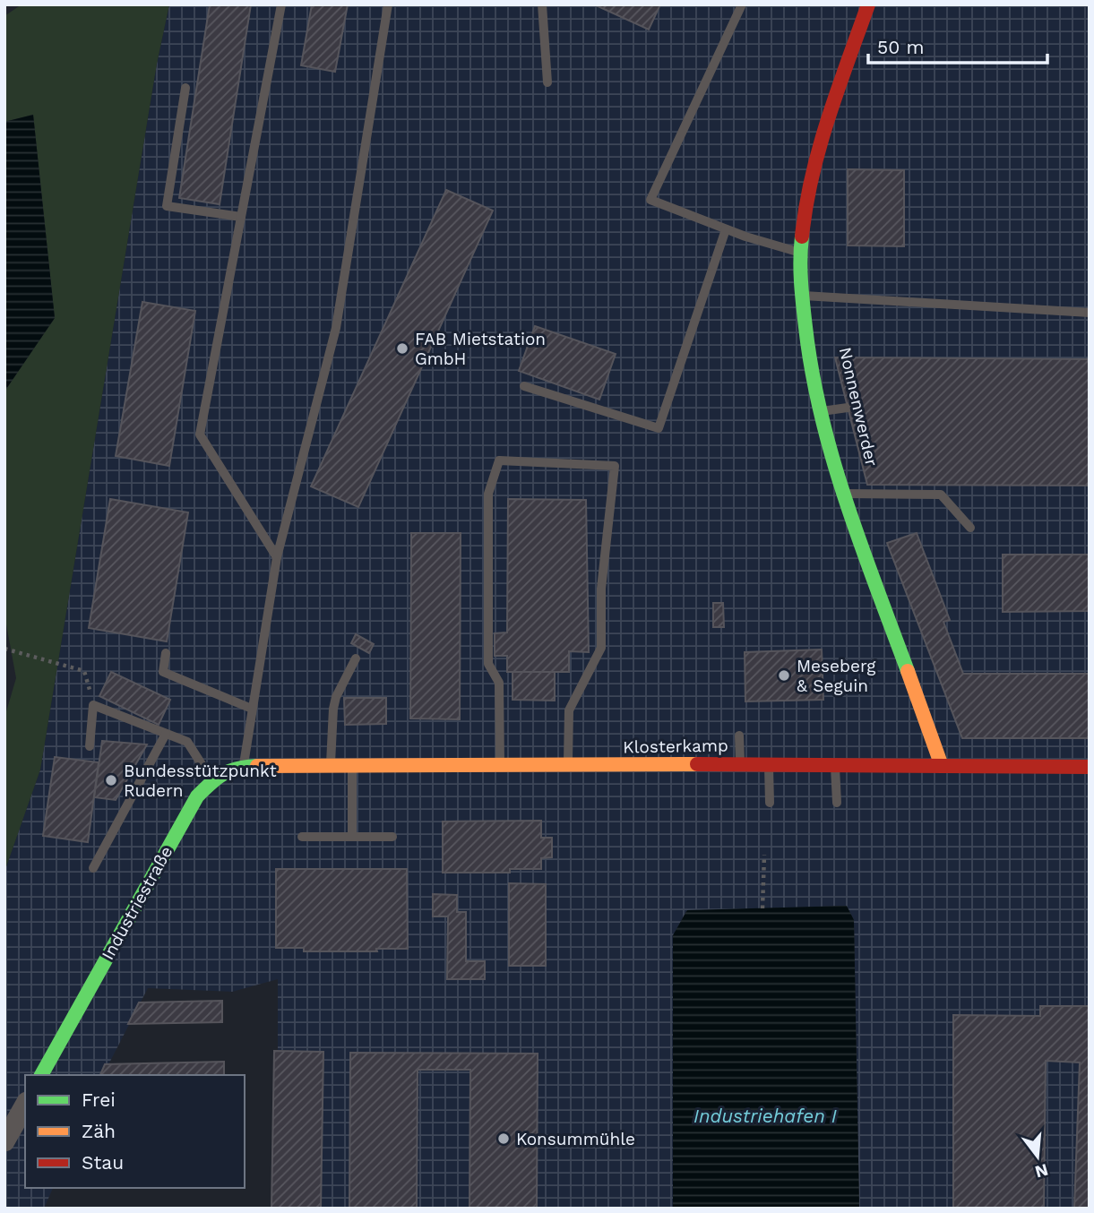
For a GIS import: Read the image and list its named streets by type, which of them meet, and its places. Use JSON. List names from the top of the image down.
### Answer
{
  "streets": {
    "street": ["Klosterkamp", "Industriestraße"]
  },
  "water": ["Industriehafen I"],
  "places": [
    "FAB Mietstation GmbH",
    "Meseberg & Seguin",
    "Bundesstützpunkt Rudern",
    "Konsummühle"
  ],
  "legend": ["Frei", "Zäh", "Stau"],
  "scale_bar": "50 m",
  "north": "bottom"
}
